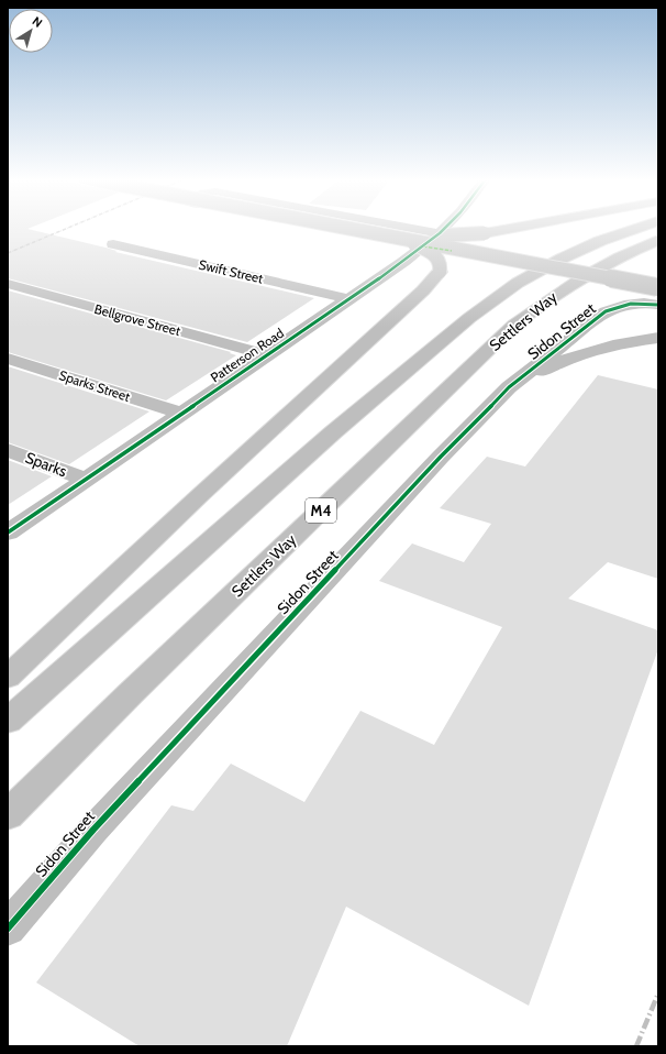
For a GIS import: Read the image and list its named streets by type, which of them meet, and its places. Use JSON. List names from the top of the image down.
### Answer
{
  "streets": {
    "main road": [
      "Swift Street",
      "Bellgrove Street",
      "Settlers Way",
      "Sidon Street",
      "Patterson Road",
      "Sparks Street",
      "Sparks",
      "M4"
    ]
  },
  "crossings": [
    ["Swift Street", "Patterson Road"],
    ["Bellgrove Street", "Patterson Road"],
    ["Patterson Road", "Sparks Street"],
    ["Patterson Road", "Sparks"]
  ],
  "north": "top right"
}
